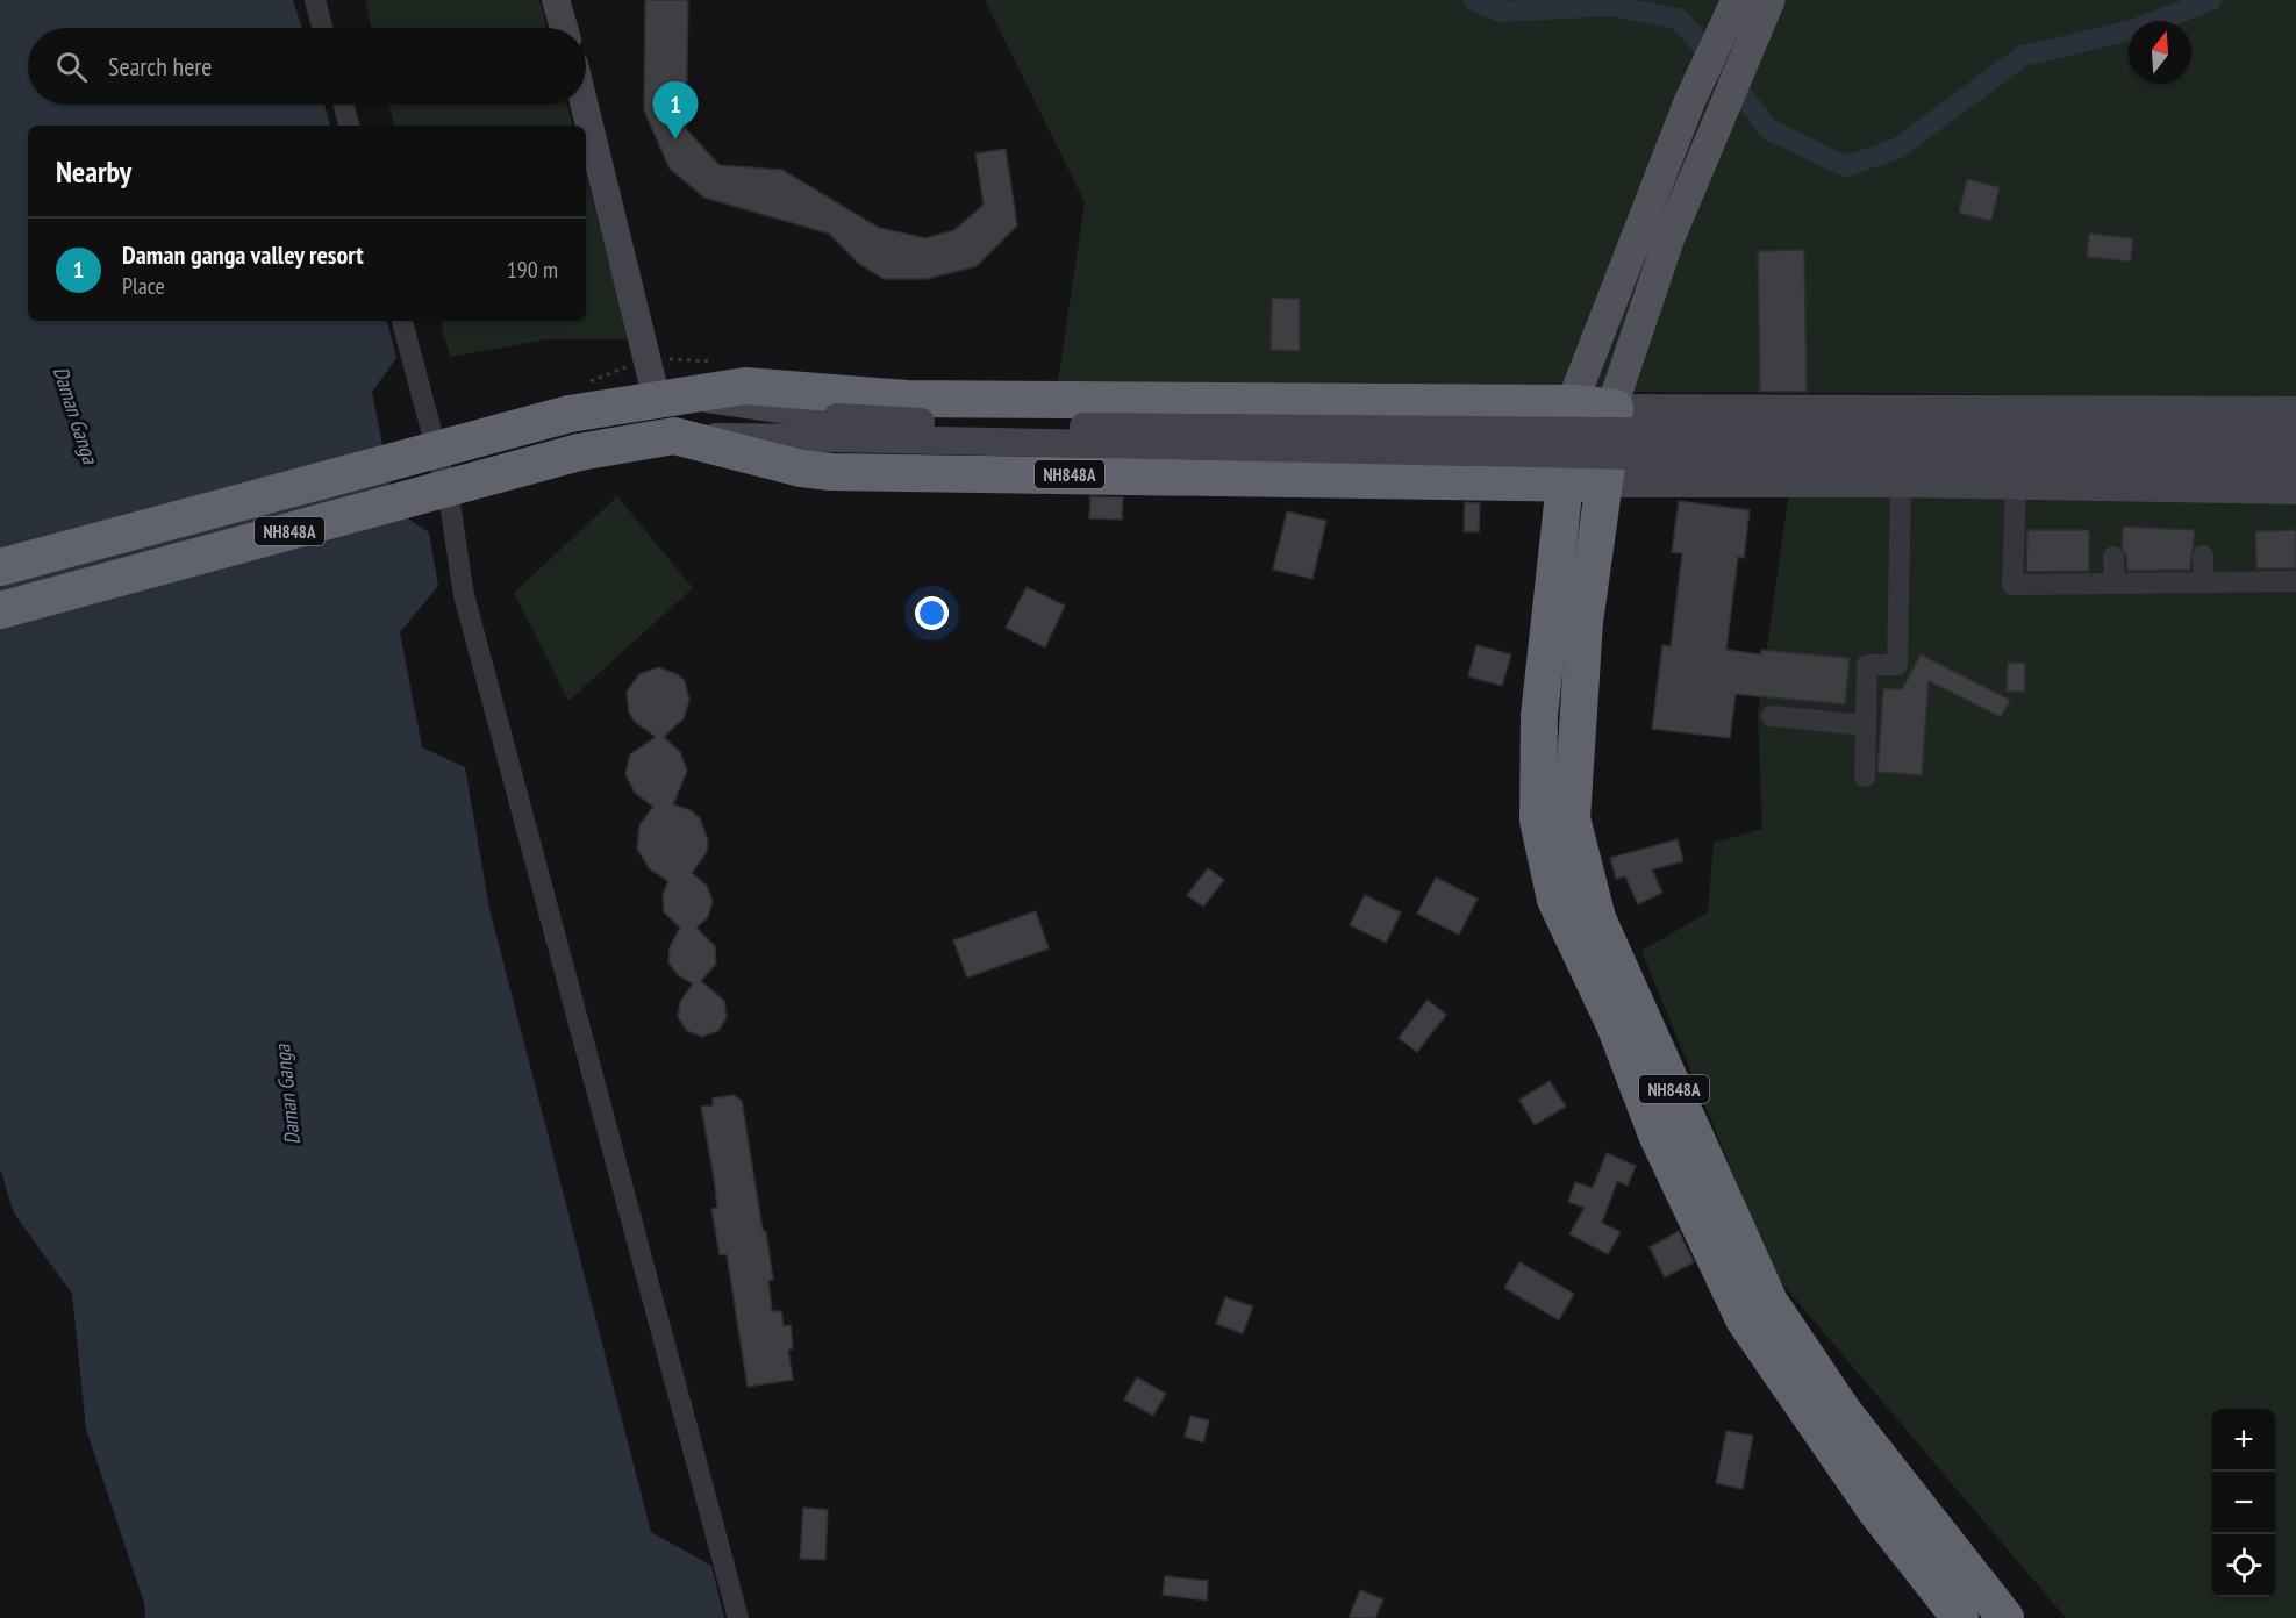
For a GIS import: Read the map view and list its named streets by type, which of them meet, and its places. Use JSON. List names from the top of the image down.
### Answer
{
  "streets": {
    "highway": ["NH848A"]
  },
  "water": ["Daman Ganga"],
  "north": "top",
  "page": {
    "search": "Search here",
    "pins": "1",
    "heading": "Nearby",
    "list": [
      {
        "mark": "1",
        "name": "Daman ganga valley resort",
        "note": "Place",
        "value": "190 m"
      }
    ],
    "map_buttons": ["+", "−"]
  }
}
